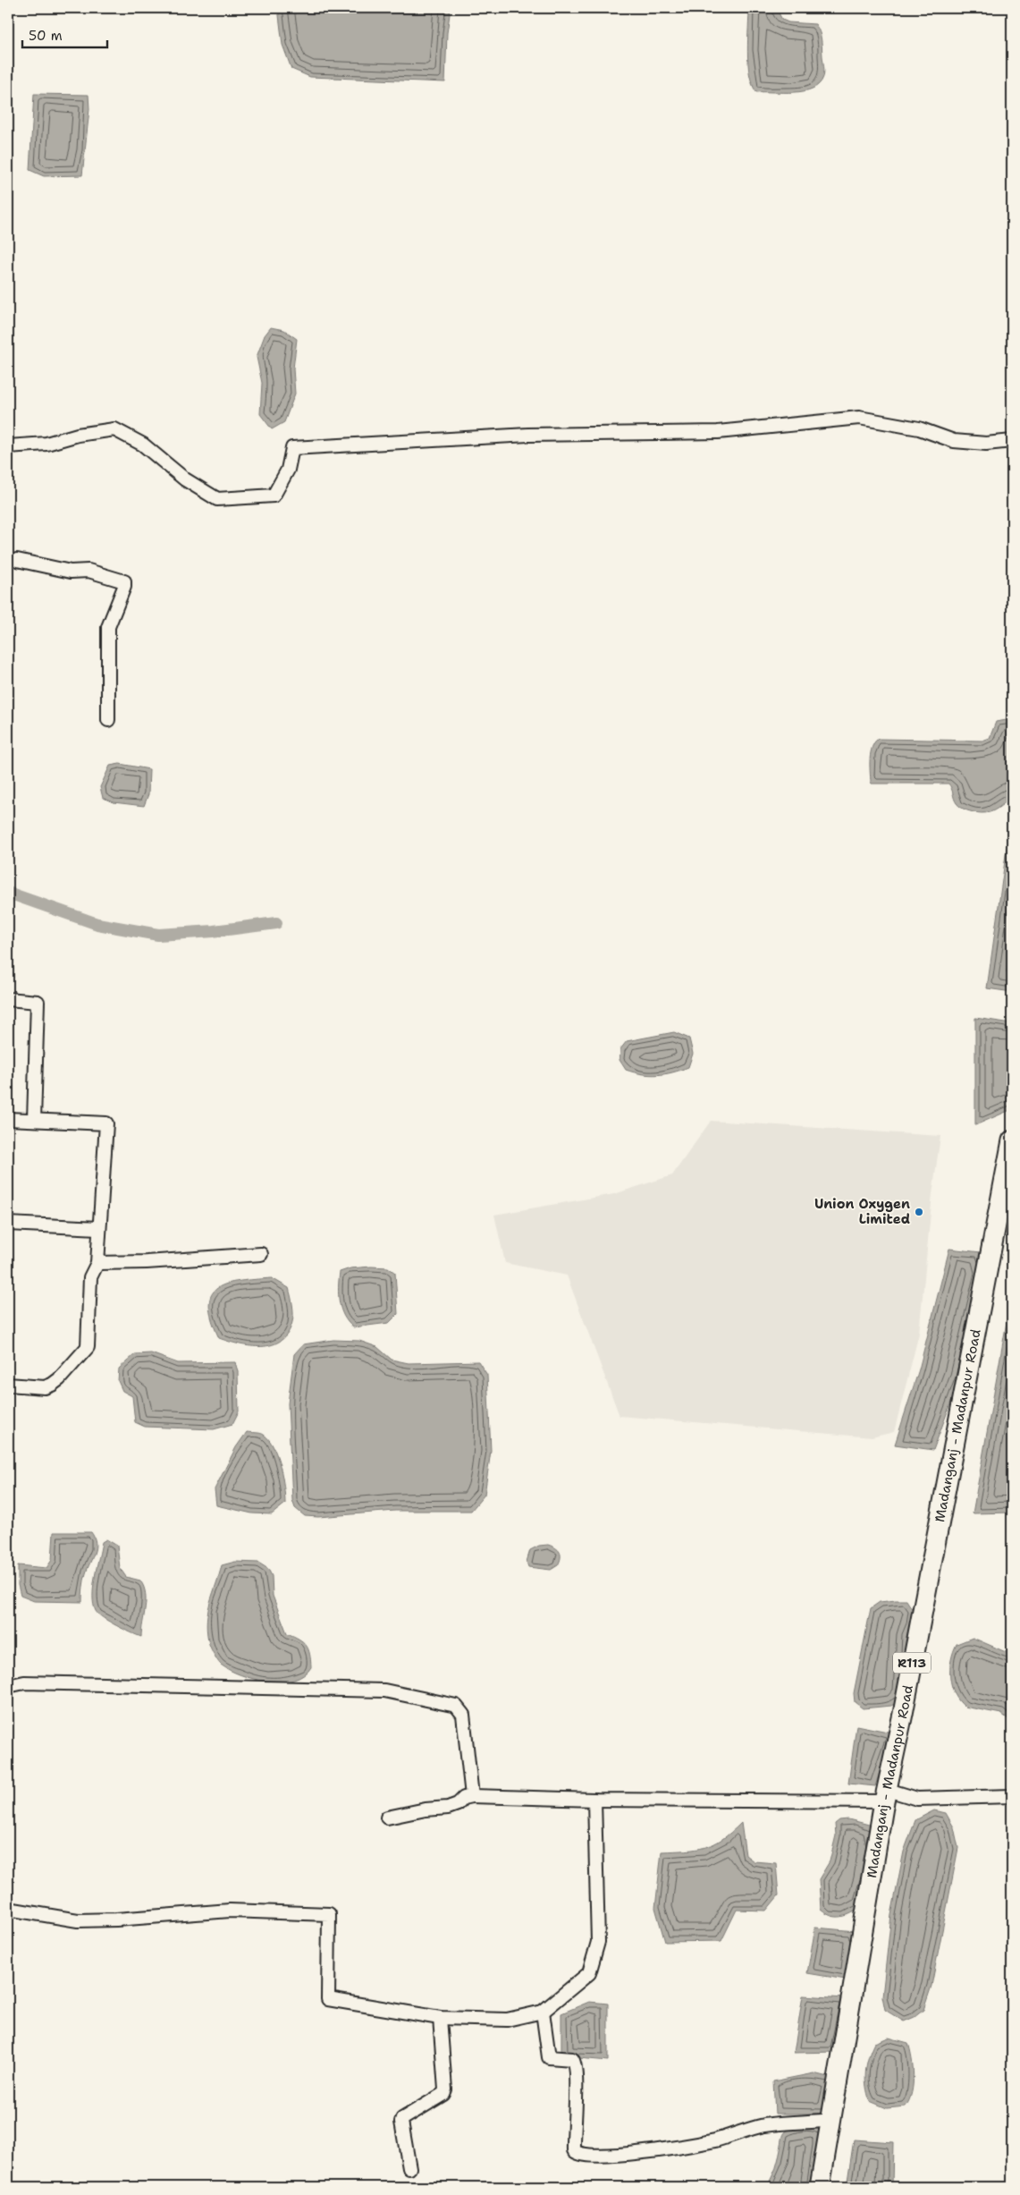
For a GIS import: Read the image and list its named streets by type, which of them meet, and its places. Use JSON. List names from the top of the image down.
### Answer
{
  "streets": {
    "main road": ["Madanganj - Madanpur Road", "R113"]
  },
  "places": ["Union Oxygen Limited"],
  "scale_bar": "50 m"
}
